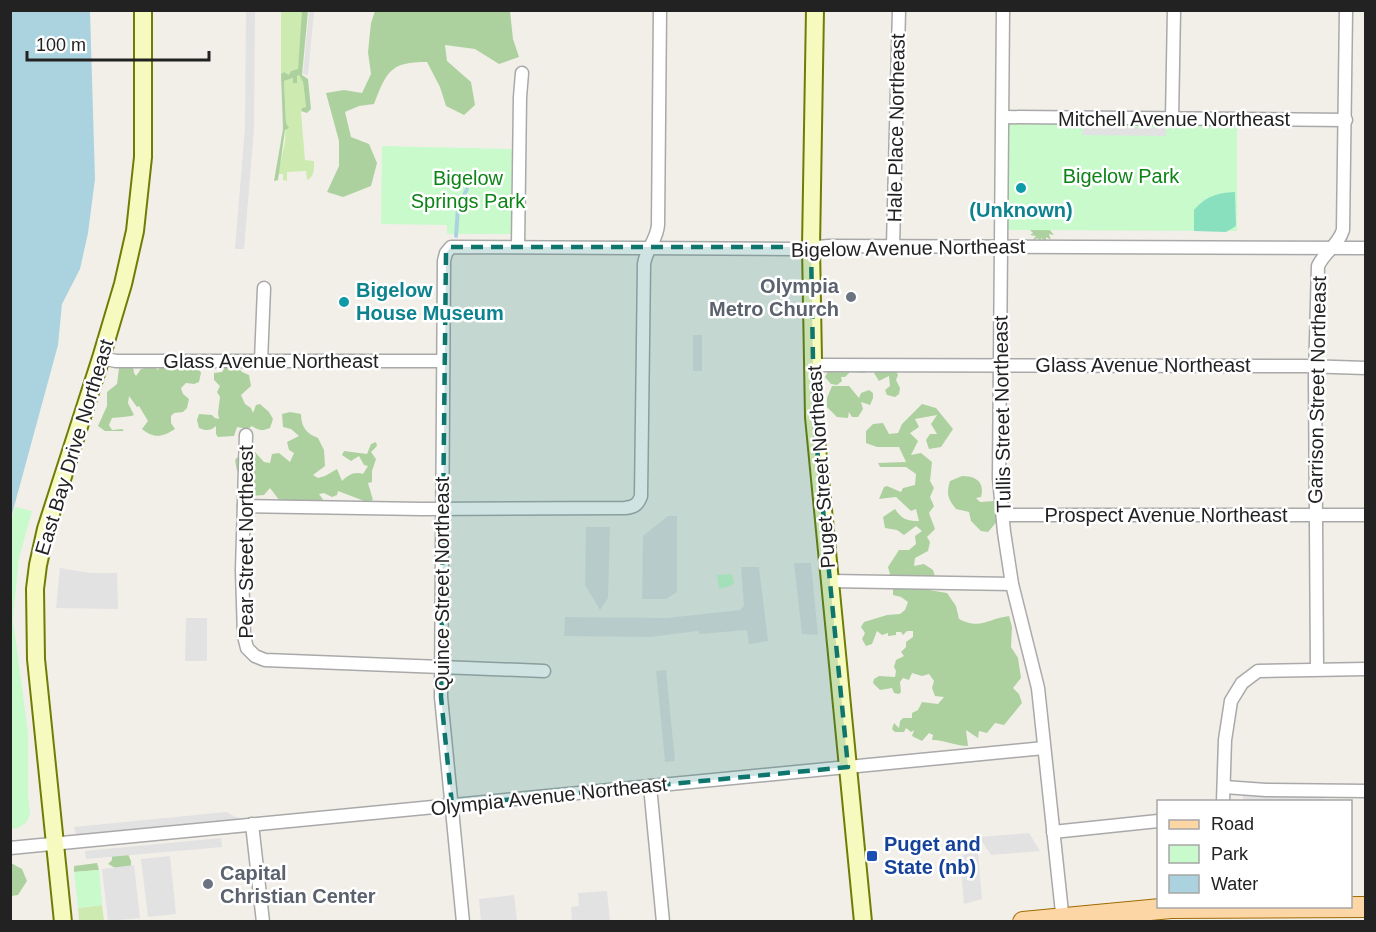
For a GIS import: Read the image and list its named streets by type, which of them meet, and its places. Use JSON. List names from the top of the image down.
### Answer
{
  "streets": {
    "street": [
      "Mitchell Avenue Northeast",
      "Hale Place Northeast",
      "Bigelow Avenue Northeast",
      "Glass Avenue Northeast",
      "Garrison Street Northeast",
      "Tullis Street Northeast",
      "East Bay Drive Northeast",
      "Puget Street Northeast",
      "Prospect Avenue Northeast",
      "Pear Street Northeast",
      "Quince Street Northeast",
      "Olympia Avenue Northeast"
    ]
  },
  "crossings": [
    ["Mitchell Avenue Northeast", "Garrison Street Northeast"],
    ["Mitchell Avenue Northeast", "Tullis Street Northeast"],
    ["Hale Place Northeast", "Bigelow Avenue Northeast"],
    ["Bigelow Avenue Northeast", "Garrison Street Northeast"],
    ["Bigelow Avenue Northeast", "Tullis Street Northeast"],
    ["Bigelow Avenue Northeast", "Puget Street Northeast"],
    ["Bigelow Avenue Northeast", "Quince Street Northeast"],
    ["Glass Avenue Northeast", "Garrison Street Northeast"],
    ["Glass Avenue Northeast", "Tullis Street Northeast"],
    ["Glass Avenue Northeast", "East Bay Drive Northeast"],
    ["Glass Avenue Northeast", "Puget Street Northeast"],
    ["Glass Avenue Northeast", "Quince Street Northeast"],
    ["Garrison Street Northeast", "Prospect Avenue Northeast"],
    ["Tullis Street Northeast", "Prospect Avenue Northeast"],
    ["Tullis Street Northeast", "Olympia Avenue Northeast"],
    ["East Bay Drive Northeast", "Olympia Avenue Northeast"],
    ["Puget Street Northeast", "Olympia Avenue Northeast"],
    ["Pear Street Northeast", "Quince Street Northeast"],
    ["Quince Street Northeast", "Olympia Avenue Northeast"]
  ],
  "parks": ["Bigelow Park", "Bigelow Springs Park"],
  "places": {
    "other": [
      "(Unknown)",
      "Olympia Metro Church",
      "Bigelow House Museum",
      "Capital Christian Center"
    ],
    "transit": ["Puget and State (nb)"]
  },
  "legend": ["Road", "Park", "Water"],
  "scale_bar": "100 m"
}
